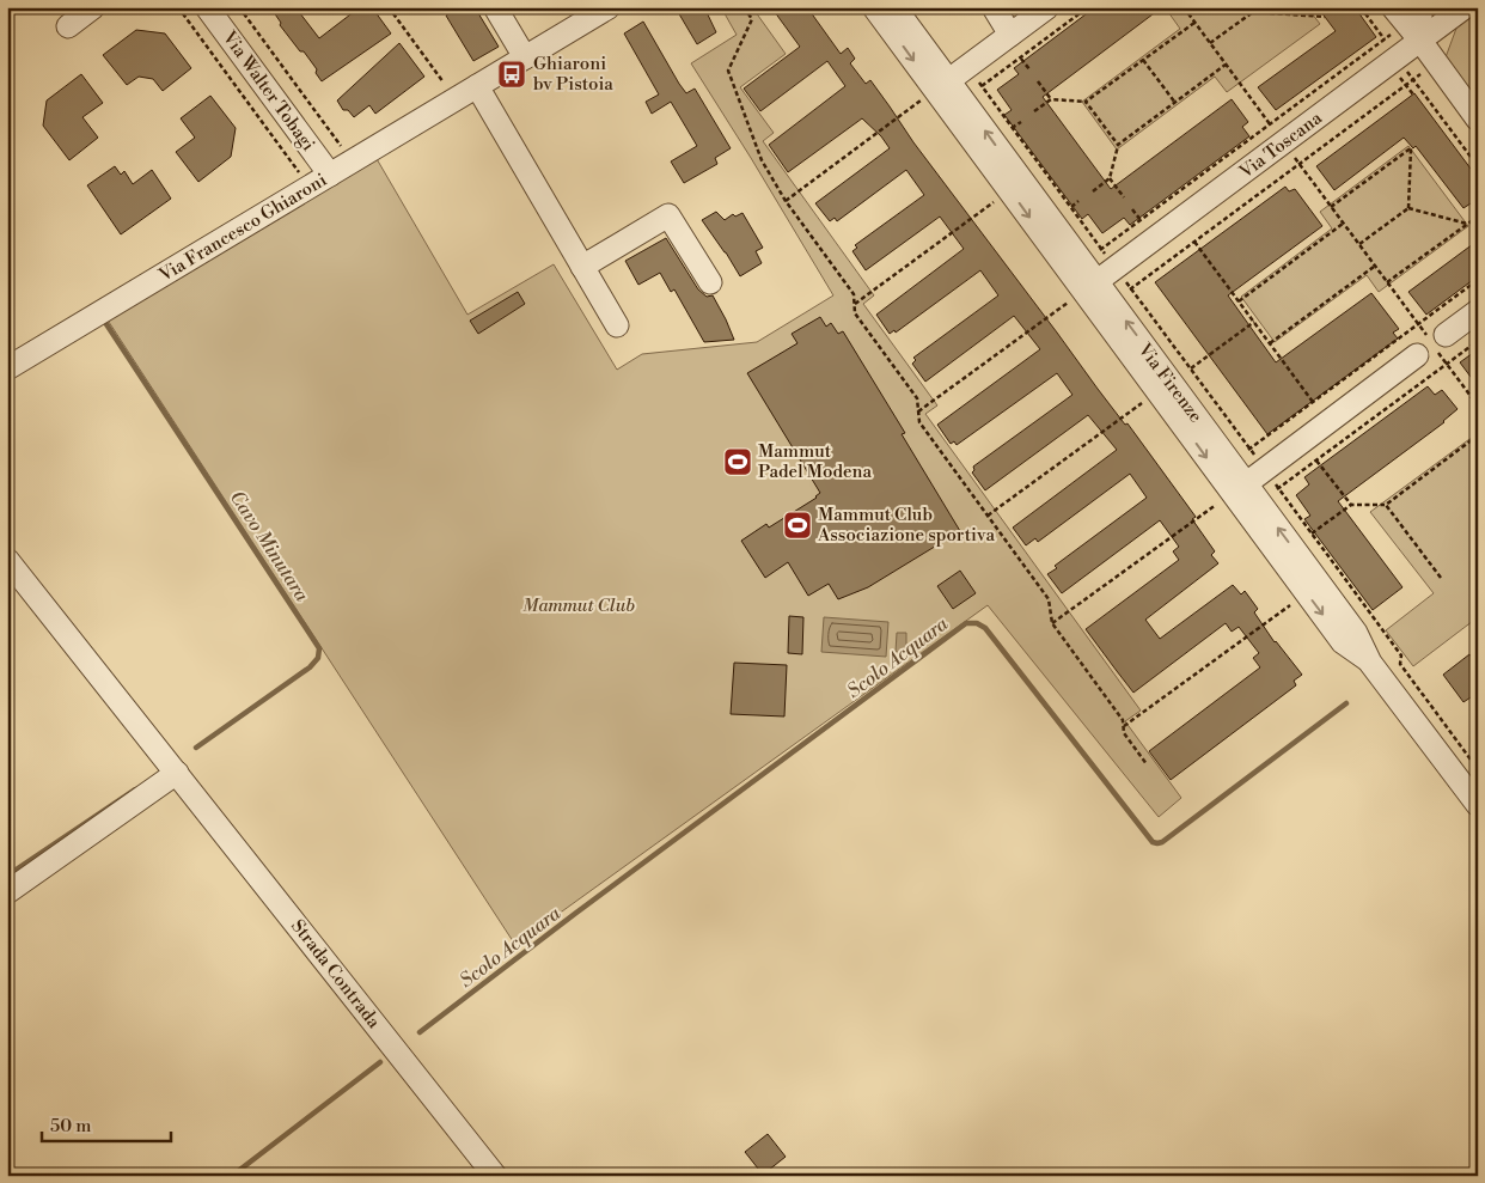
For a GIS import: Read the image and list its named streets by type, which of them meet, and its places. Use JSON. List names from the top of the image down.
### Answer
{
  "streets": {
    "street": [
      "Via Walter Tobagi",
      "Via Toscana",
      "Via Francesco Ghiaroni",
      "Via Firenze",
      "Strada Contrada"
    ]
  },
  "crossings": [
    ["Via Walter Tobagi", "Via Francesco Ghiaroni"],
    ["Via Toscana", "Via Firenze"]
  ],
  "water": ["Cavo Minutara", "Scolo Acquara"],
  "parks": ["Mammut Club"],
  "places": {
    "bus stop": ["Ghiaroni bv Pistoia"],
    "sports": ["Mammut Padel Modena", "Mammut Club Associazione sportiva"]
  },
  "scale_bar": "50 m"
}
